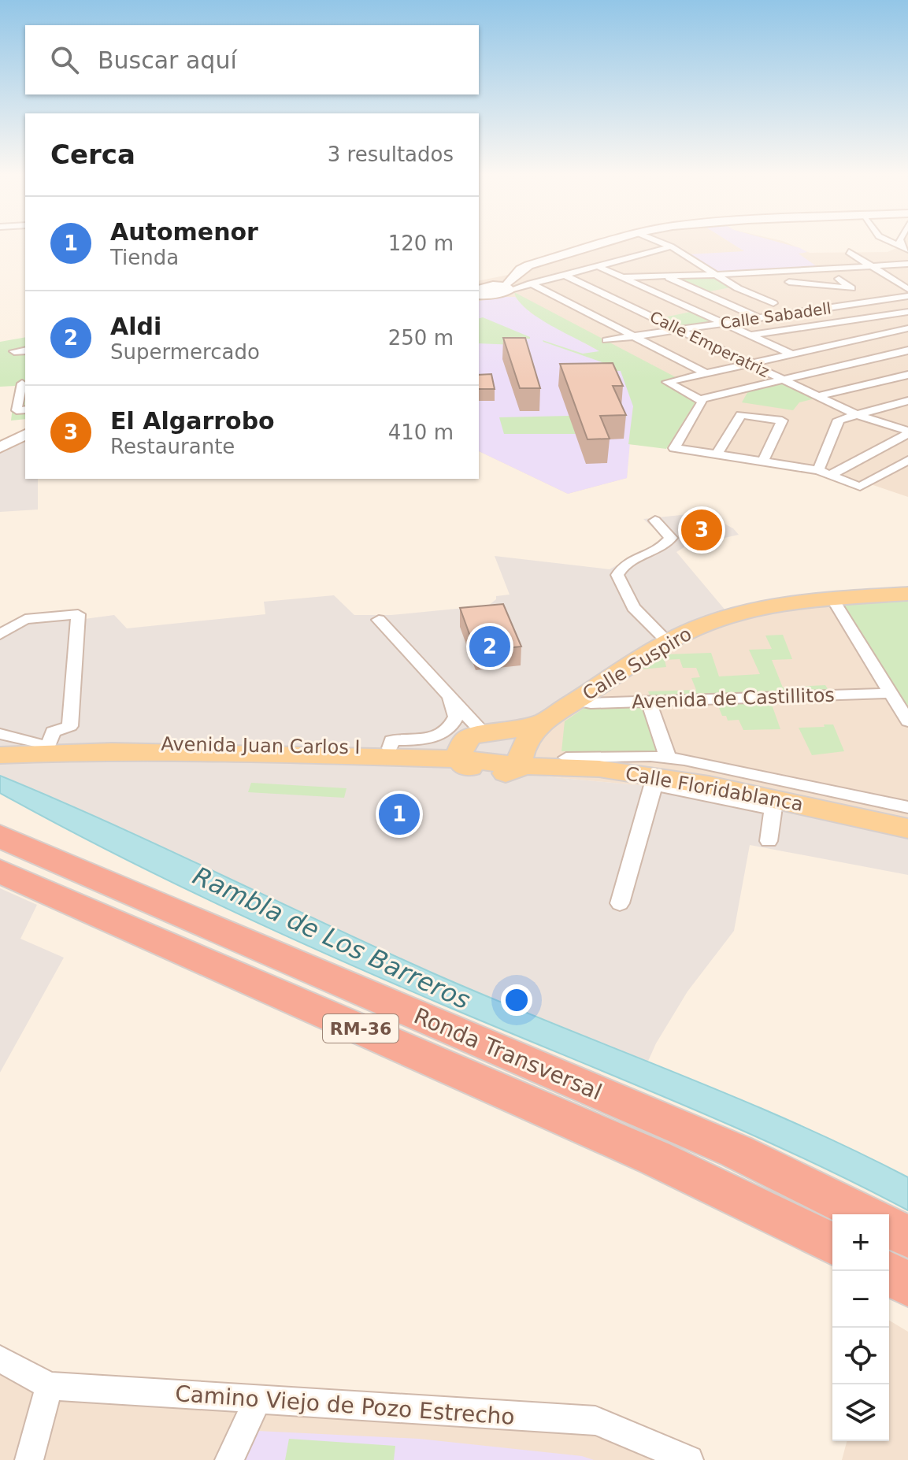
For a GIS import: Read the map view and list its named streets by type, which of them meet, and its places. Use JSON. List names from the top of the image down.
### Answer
{
  "streets": {
    "highway": ["RM-36", "Ronda Transversal"],
    "main road": ["Calle Suspiro", "Avenida Juan Carlos I", "Calle Floridablanca"],
    "street": [
      "Calle Sabadell",
      "Calle Emperatriz",
      "Avenida de Castillitos",
      "Camino Viejo de Pozo Estrecho"
    ]
  },
  "crossings": [
    ["Calle Sabadell", "Calle Emperatriz"],
    ["Calle Suspiro", "Avenida de Castillitos"]
  ],
  "water": ["Rambla de Los Barreros"],
  "page": {
    "search": "Buscar aquí",
    "heading": ["Cerca", "3 resultados"],
    "list": [
      {
        "mark": "1",
        "name": "Automenor",
        "note": "Tienda",
        "value": "120 m"
      },
      {
        "mark": "2",
        "name": "Aldi",
        "note": "Supermercado",
        "value": "250 m"
      },
      {
        "mark": "3",
        "name": "El Algarrobo",
        "note": "Restaurante",
        "value": "410 m"
      }
    ],
    "pins": ["3", "2", "1"],
    "map_buttons": ["+", "−"]
  }
}
